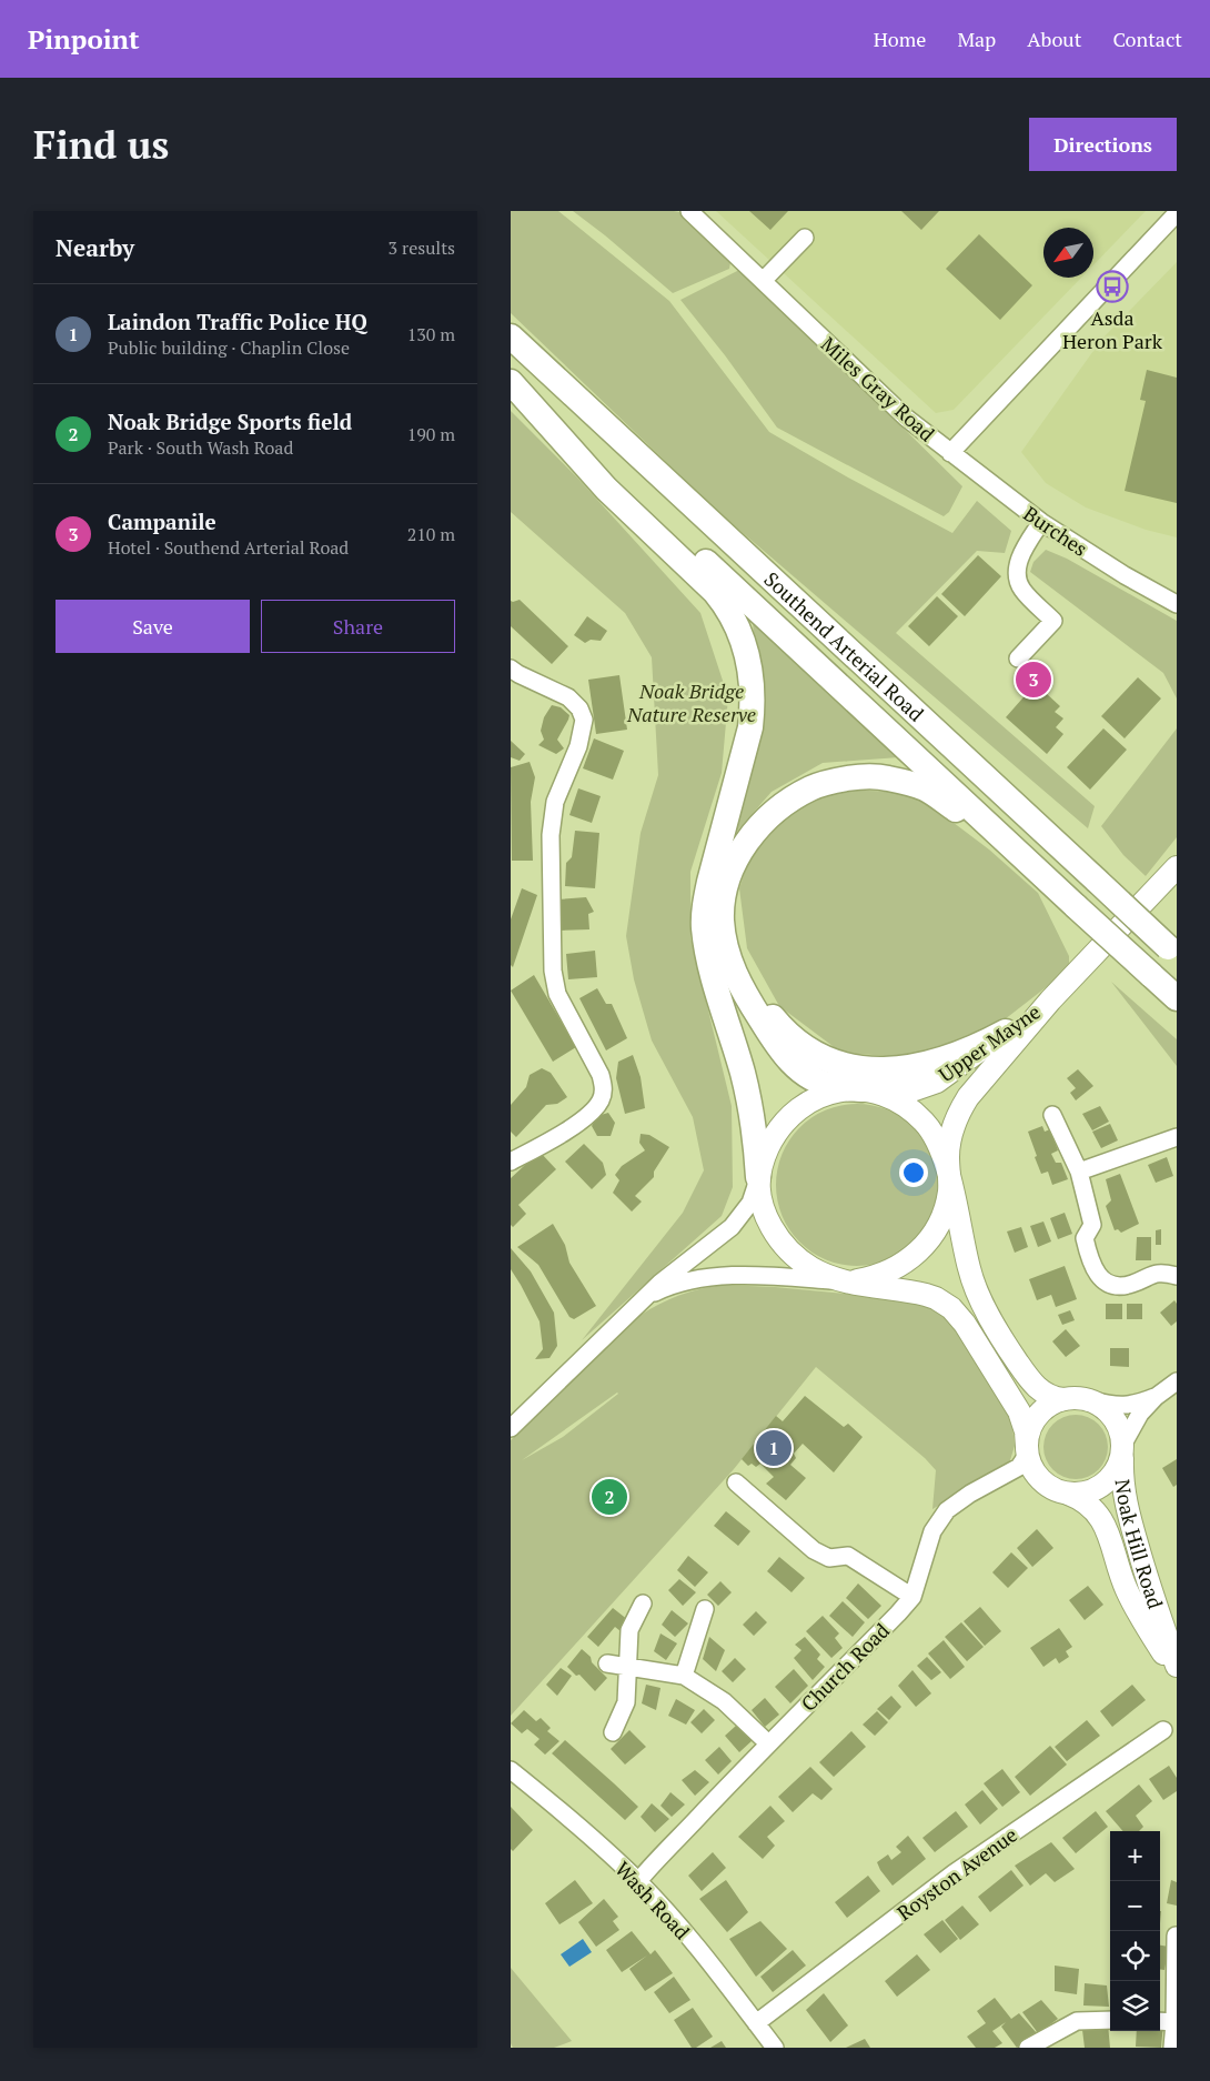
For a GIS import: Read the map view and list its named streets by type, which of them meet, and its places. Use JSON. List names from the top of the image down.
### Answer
{
  "streets": {
    "highway": ["Southend Arterial Road"],
    "main road": ["Upper Mayne", "Noak Hill Road"],
    "street": [
      "Miles Gray Road",
      "Burches",
      "Church Road",
      "Royston Avenue",
      "Wash Road"
    ]
  },
  "crossings": [
    ["Miles Gray Road", "Burches"],
    ["Noak Hill Road", "Church Road"],
    ["Church Road", "Wash Road"],
    ["Royston Avenue", "Wash Road"]
  ],
  "parks": ["Noak Bridge Nature Reserve"],
  "places": {
    "bus stop": ["Asda Heron Park"]
  },
  "north": "bottom left",
  "page": {
    "header": "Pinpoint",
    "nav": [
      "Home",
      "Map",
      "About",
      "Contact"
    ],
    "buttons": [
      "Directions",
      ["Save", "Share"]
    ],
    "title": "Find us",
    "heading": ["Nearby", "3 results"],
    "list": [
      {
        "mark": "1",
        "name": "Laindon Traffic Police HQ",
        "note": "Public building · Chaplin Close",
        "value": "130 m"
      },
      {
        "mark": "2",
        "name": "Noak Bridge Sports field",
        "note": "Park · South Wash Road",
        "value": "190 m"
      },
      {
        "mark": "3",
        "name": "Campanile",
        "note": "Hotel · Southend Arterial Road",
        "value": "210 m"
      }
    ],
    "pins": ["3", "1", "2"],
    "map_buttons": ["+", "−"]
  }
}
